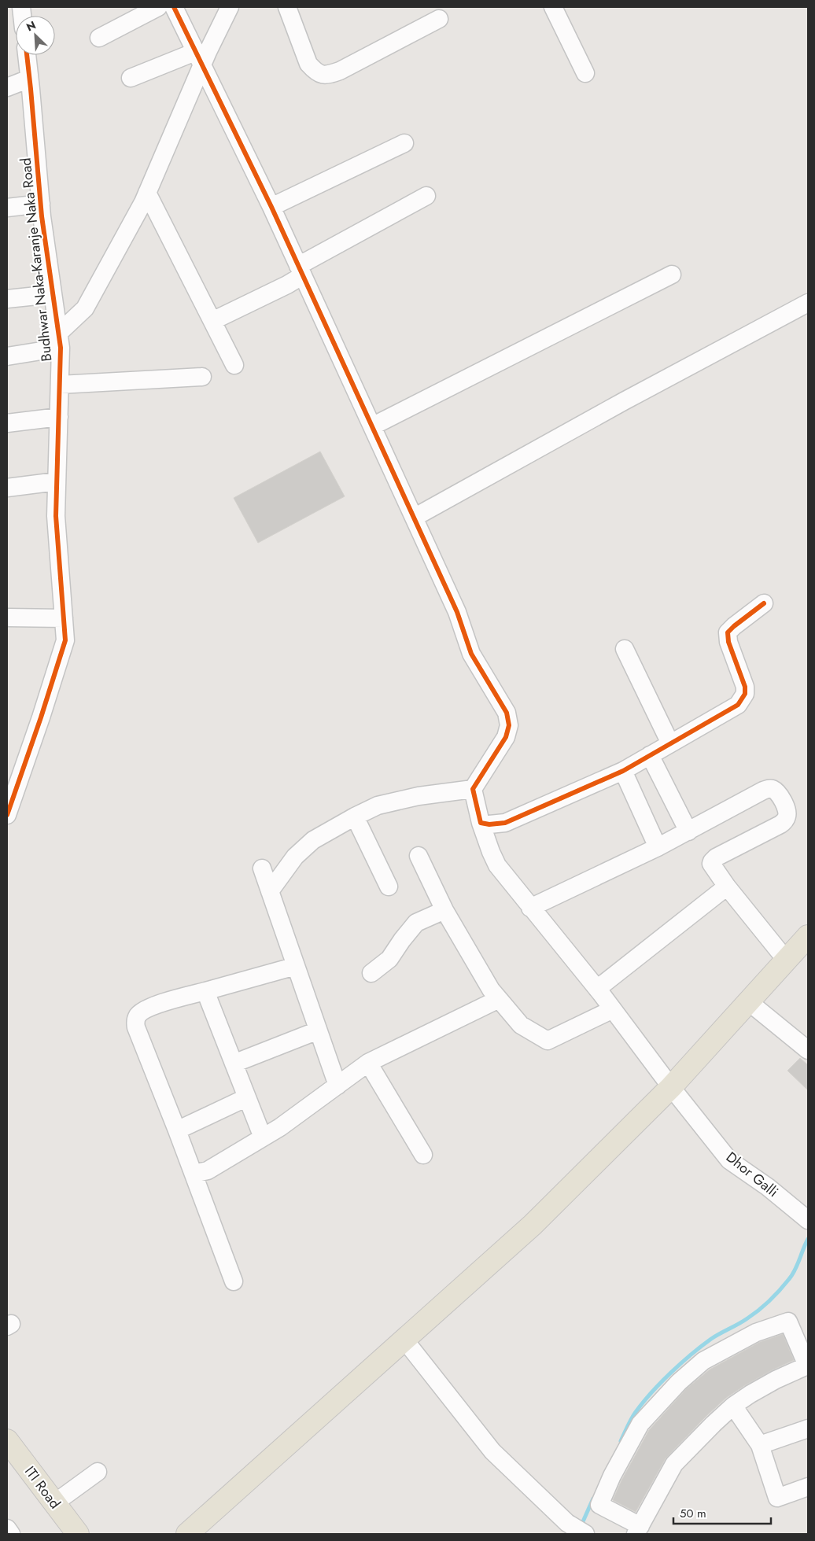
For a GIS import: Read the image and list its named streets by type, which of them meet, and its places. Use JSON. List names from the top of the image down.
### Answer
{
  "streets": {
    "main road": ["ITI Road"],
    "street": ["Budhwar Naka-Karanje Naka Road", "Dhor Galli"]
  },
  "scale_bar": "50 m",
  "north": "top left"
}
